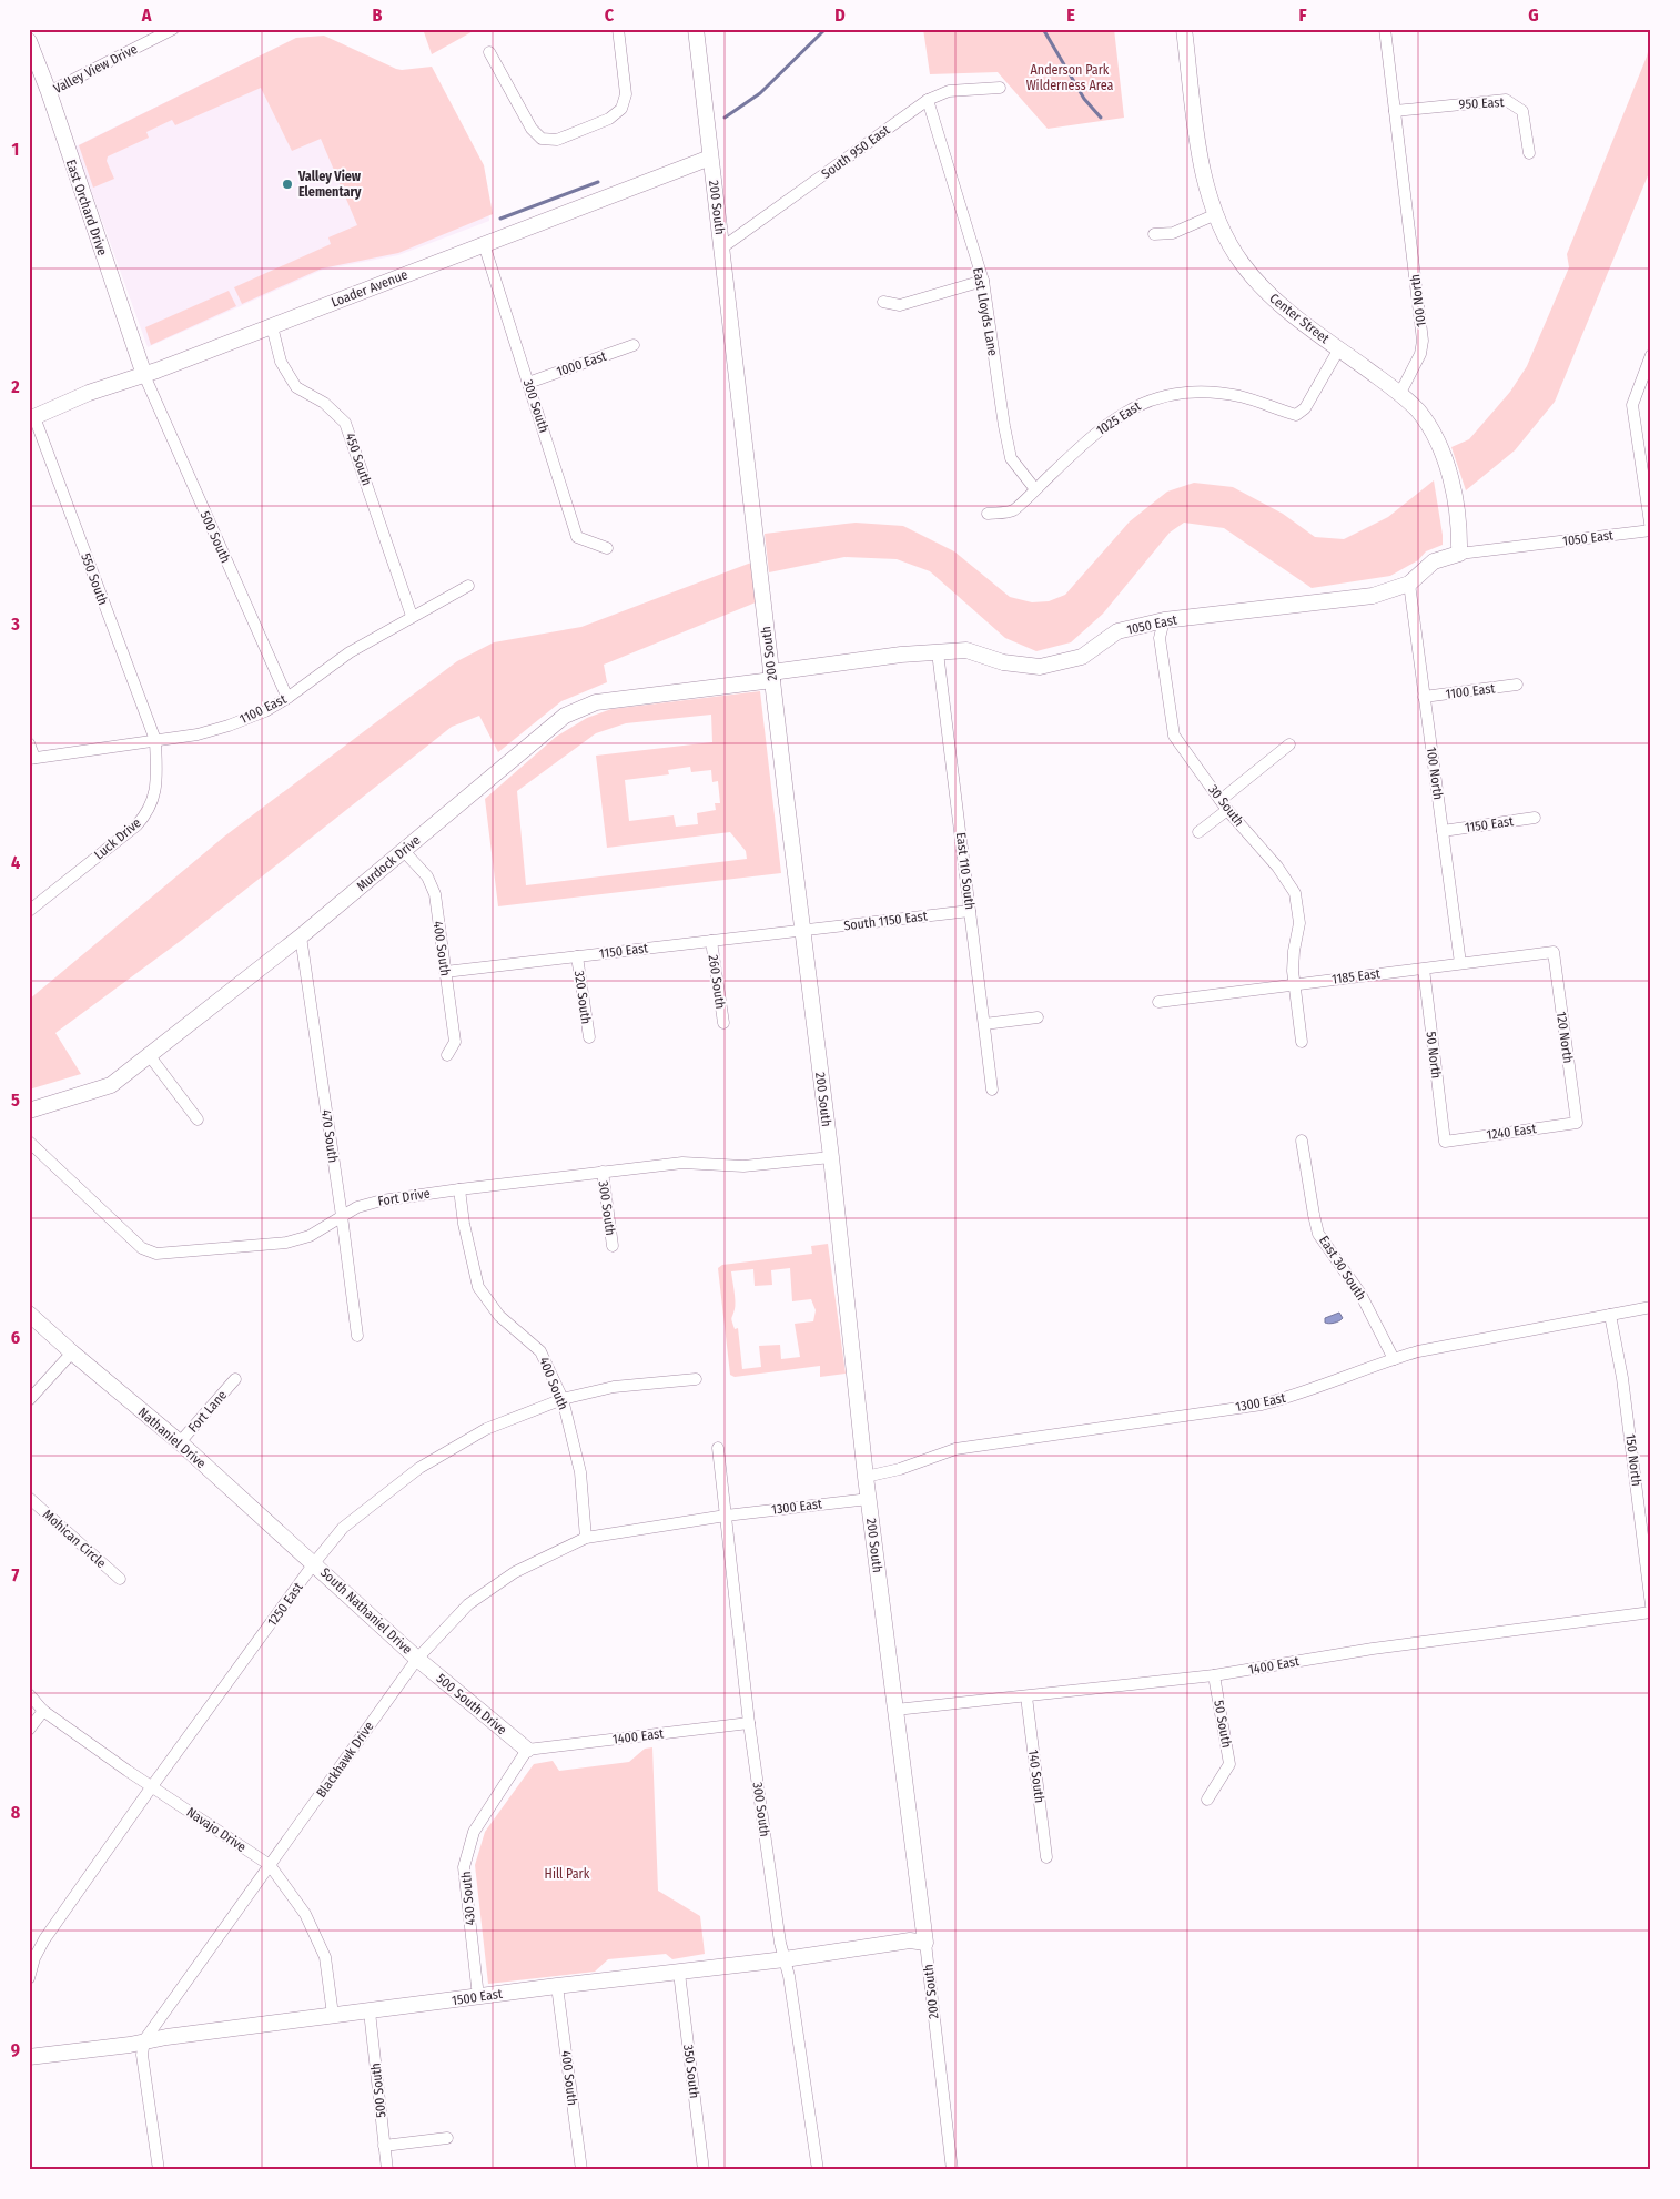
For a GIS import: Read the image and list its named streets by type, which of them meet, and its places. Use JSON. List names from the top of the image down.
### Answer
{
  "streets": {
    "street": [
      "Valley View Drive",
      "950 East",
      "South 950 East",
      "East Orchard Drive",
      "200 South",
      "Loader Avenue",
      "100 North",
      "East Lloyds Lane",
      "Center Street",
      "1000 East",
      "300 South",
      "1025 East",
      "450 South",
      "500 South",
      "1050 East",
      "550 South",
      "1100 East",
      "30 South",
      "1150 East",
      "Luck Drive",
      "Murdock Drive",
      "East 110 South",
      "South 1150 East",
      "400 South",
      "1185 East",
      "260 South",
      "320 South",
      "120 North",
      "50 North",
      "1240 East",
      "470 South",
      "Fort Drive",
      "East 30 South",
      "1300 East",
      "Fort Lane",
      "Nathaniel Drive",
      "150 North",
      "Mohican Circle",
      "1250 East",
      "South Nathaniel Drive",
      "1400 East",
      "500 South Drive",
      "50 South",
      "Blackhawk Drive",
      "140 South",
      "Navajo Drive",
      "430 South",
      "1500 East",
      "350 South"
    ]
  },
  "crossings": [
    ["Valley View Drive", "East Orchard Drive"],
    ["950 East", "100 North"],
    ["South 950 East", "200 South"],
    ["South 950 East", "East Lloyds Lane"],
    ["East Orchard Drive", "Loader Avenue"],
    ["East Orchard Drive", "500 South"],
    ["200 South", "Loader Avenue"],
    ["200 South", "1050 East"],
    ["200 South", "1150 East"],
    ["200 South", "Murdock Drive"],
    ["200 South", "South 1150 East"],
    ["200 South", "Fort Drive"],
    ["200 South", "1300 East"],
    ["200 South", "1400 East"],
    ["200 South", "1500 East"],
    ["Loader Avenue", "300 South"],
    ["Loader Avenue", "450 South"],
    ["Loader Avenue", "500 South"],
    ["Loader Avenue", "550 South"],
    ["100 North", "Center Street"],
    ["100 North", "1050 East"],
    ["100 North", "1100 East"],
    ["100 North", "1150 East"],
    ["100 North", "1185 East"],
    ["East Lloyds Lane", "1025 East"],
    ["Center Street", "1025 East"],
    ["1000 East", "300 South"],
    ["300 South", "Fort Drive"],
    ["300 South", "1300 East"],
    ["300 South", "1400 East"],
    ["300 South", "Blackhawk Drive"],
    ["300 South", "1500 East"],
    ["450 South", "1100 East"],
    ["500 South", "1100 East"],
    ["500 South", "1500 East"],
    ["1050 East", "30 South"],
    ["1050 East", "Murdock Drive"],
    ["1050 East", "East 110 South"],
    ["550 South", "1100 East"],
    ["550 South", "Luck Drive"],
    ["1100 East", "Luck Drive"],
    ["30 South", "1185 East"],
    ["1150 East", "South 1150 East"],
    ["1150 East", "400 South"],
    ["1150 East", "260 South"],
    ["1150 East", "320 South"],
    ["Murdock Drive", "400 South"],
    ["Murdock Drive", "470 South"],
    ["East 110 South", "South 1150 East"],
    ["400 South", "Fort Drive"],
    ["400 South", "1250 East"],
    ["400 South", "Blackhawk Drive"],
    ["400 South", "1500 East"],
    ["1185 East", "120 North"],
    ["1185 East", "50 North"],
    ["120 North", "1240 East"],
    ["50 North", "1240 East"],
    ["470 South", "Fort Drive"],
    ["East 30 South", "1300 East"],
    ["1300 East", "150 North"],
    ["1300 East", "Blackhawk Drive"],
    ["Fort Lane", "Nathaniel Drive"],
    ["Nathaniel Drive", "1250 East"],
    ["Nathaniel Drive", "South Nathaniel Drive"],
    ["1250 East", "South Nathaniel Drive"],
    ["1250 East", "Navajo Drive"],
    ["South Nathaniel Drive", "500 South Drive"],
    ["South Nathaniel Drive", "Blackhawk Drive"],
    ["1400 East", "500 South Drive"],
    ["1400 East", "50 South"],
    ["1400 East", "140 South"],
    ["1400 East", "430 South"],
    ["500 South Drive", "Blackhawk Drive"],
    ["500 South Drive", "430 South"],
    ["Blackhawk Drive", "Navajo Drive"],
    ["Blackhawk Drive", "1500 East"],
    ["Navajo Drive", "1500 East"],
    ["430 South", "1500 East"],
    ["1500 East", "350 South"]
  ],
  "parks": ["Anderson Park Wilderness Area", "Hill Park"],
  "places": ["Valley View Elementary"],
  "grid": {
    "columns": [
      "A",
      "B",
      "C",
      "D",
      "E",
      "F",
      "G"
    ],
    "rows": [
      "1",
      "2",
      "3",
      "4",
      "5",
      "6",
      "7",
      "8",
      "9"
    ]
  }
}
